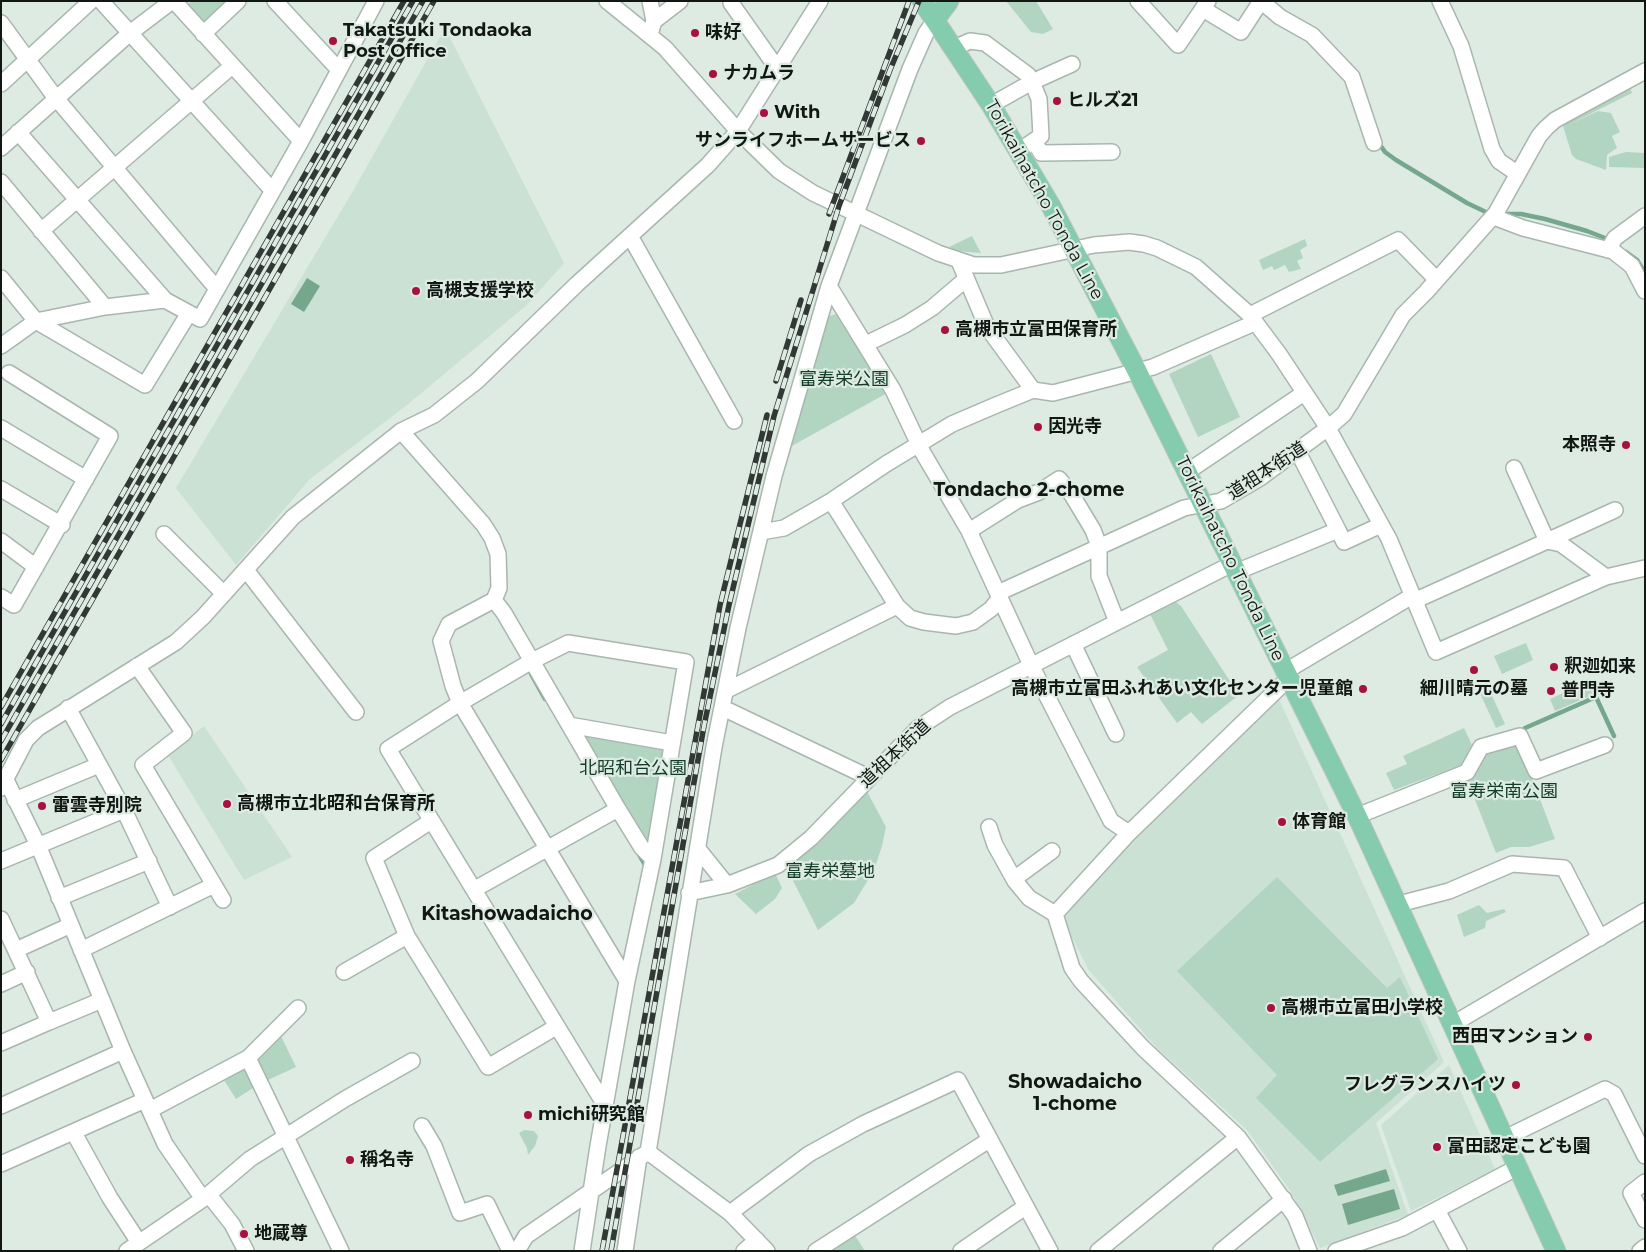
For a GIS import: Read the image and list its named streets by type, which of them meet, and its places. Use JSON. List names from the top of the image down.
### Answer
{
  "streets": {
    "main road": ["Torikaihatcho Tonda Line"],
    "street": ["道祖本街道"]
  },
  "crossings": [
    ["Torikaihatcho Tonda Line", "道祖本街道"]
  ],
  "districts": ["Tondacho 2-chome", "Kitashowadaicho", "Showadaicho 1-chome"],
  "parks": [
    "富寿栄公園",
    "北昭和台公園",
    "富寿栄南公園",
    "富寿栄墓地"
  ],
  "places": [
    "味好",
    "Takatsuki Tondaoka Post Office",
    "ナカムラ",
    "ヒルズ21",
    "With",
    "サンライフホームサービス",
    "高槻支援学校",
    "高槻市立富田保育所",
    "因光寺",
    "本照寺",
    "釈迦如来",
    "細川晴元の墓",
    "高槻市立富田ふれあい文化センター児童館",
    "普門寺",
    "高槻市立北昭和台保育所",
    "雷雲寺別院",
    "体育館",
    "高槻市立富田小学校",
    "西田マンション",
    "フレグランスハイツ",
    "michi研究館",
    "富田認定こども園",
    "稱名寺",
    "地蔵尊"
  ]
}
